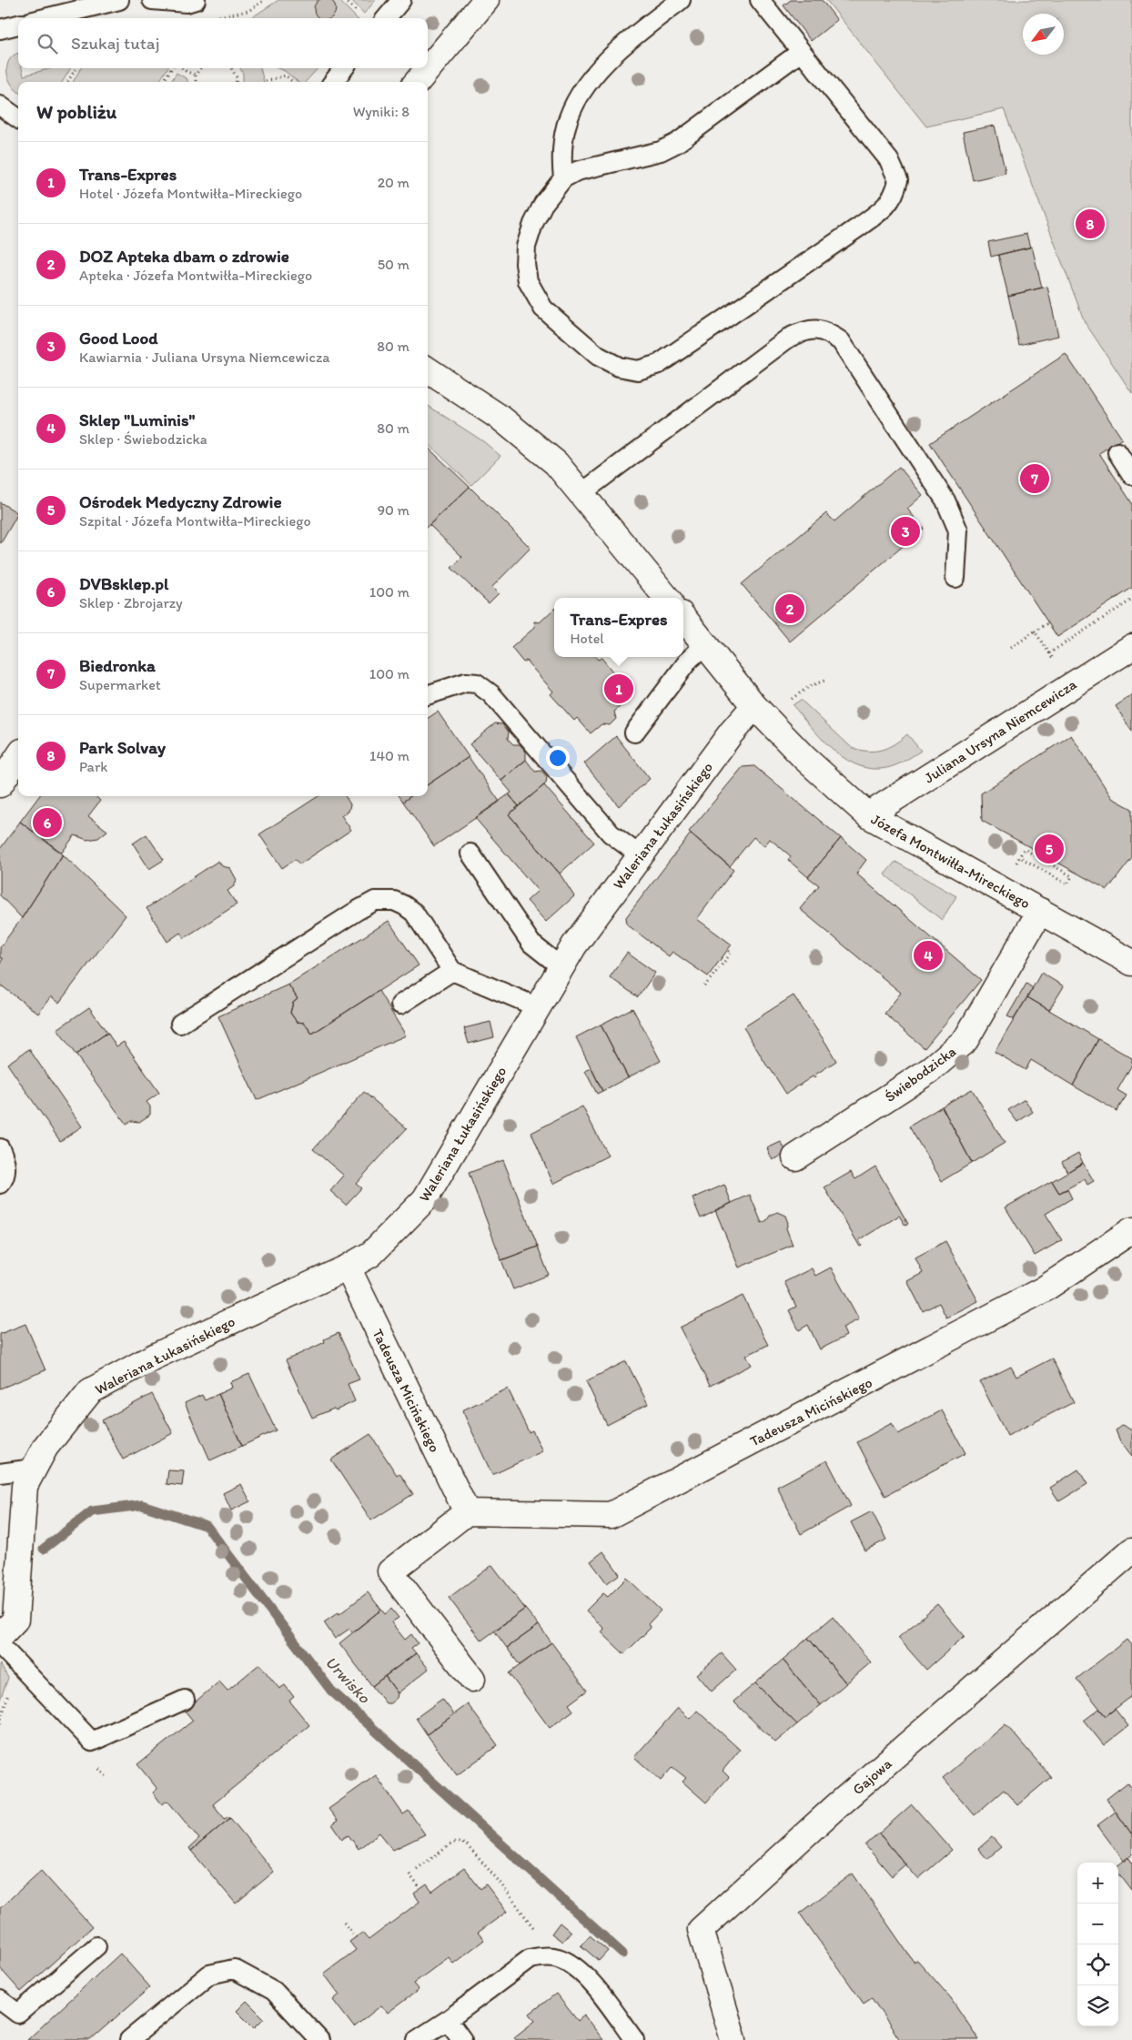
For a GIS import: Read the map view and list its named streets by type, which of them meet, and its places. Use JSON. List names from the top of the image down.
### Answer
{
  "streets": {
    "street": [
      "Juliana Ursyna Niemcewicza",
      "Waleriana Łukasińskiego",
      "Józefa Montwiłła-Mireckiego",
      "Świebodzicka",
      "Tadeusza Micińskiego",
      "Gajowa"
    ]
  },
  "crossings": [
    ["Juliana Ursyna Niemcewicza", "Józefa Montwiłła-Mireckiego"],
    ["Waleriana Łukasińskiego", "Józefa Montwiłła-Mireckiego"],
    ["Waleriana Łukasińskiego", "Tadeusza Micińskiego"],
    ["Józefa Montwiłła-Mireckiego", "Świebodzicka"]
  ],
  "water": ["Urwisko"],
  "north": "bottom left",
  "page": {
    "search": "Szukaj tutaj",
    "heading": ["W pobliżu", "Wyniki: 8"],
    "list": [
      {
        "mark": "1",
        "name": "Trans-Expres",
        "note": "Hotel · Józefa Montwiłła-Mireckiego",
        "value": "20 m"
      },
      {
        "mark": "2",
        "name": "DOZ Apteka dbam o zdrowie",
        "note": "Apteka · Józefa Montwiłła-Mireckiego",
        "value": "50 m"
      },
      {
        "mark": "3",
        "name": "Good Lood",
        "note": "Kawiarnia · Juliana Ursyna Niemcewicza",
        "value": "80 m"
      },
      {
        "mark": "4",
        "name": "Sklep \"Luminis\"",
        "note": "Sklep · Świebodzicka",
        "value": "80 m"
      },
      {
        "mark": "5",
        "name": "Ośrodek Medyczny Zdrowie",
        "note": "Szpital · Józefa Montwiłła-Mireckiego",
        "value": "90 m"
      },
      {
        "mark": "6",
        "name": "DVBsklep.pl",
        "note": "Sklep · Zbrojarzy",
        "value": "100 m"
      },
      {
        "mark": "7",
        "name": "Biedronka",
        "note": "Supermarket",
        "value": "100 m"
      },
      {
        "mark": "8",
        "name": "Park Solvay",
        "note": "Park",
        "value": "140 m"
      }
    ],
    "pins": [
      "8",
      "7",
      "3",
      "2",
      "1",
      "6",
      "5",
      "4"
    ],
    "popup": ["Trans-Expres", "Hotel"],
    "map_buttons": ["+", "−"]
  }
}
